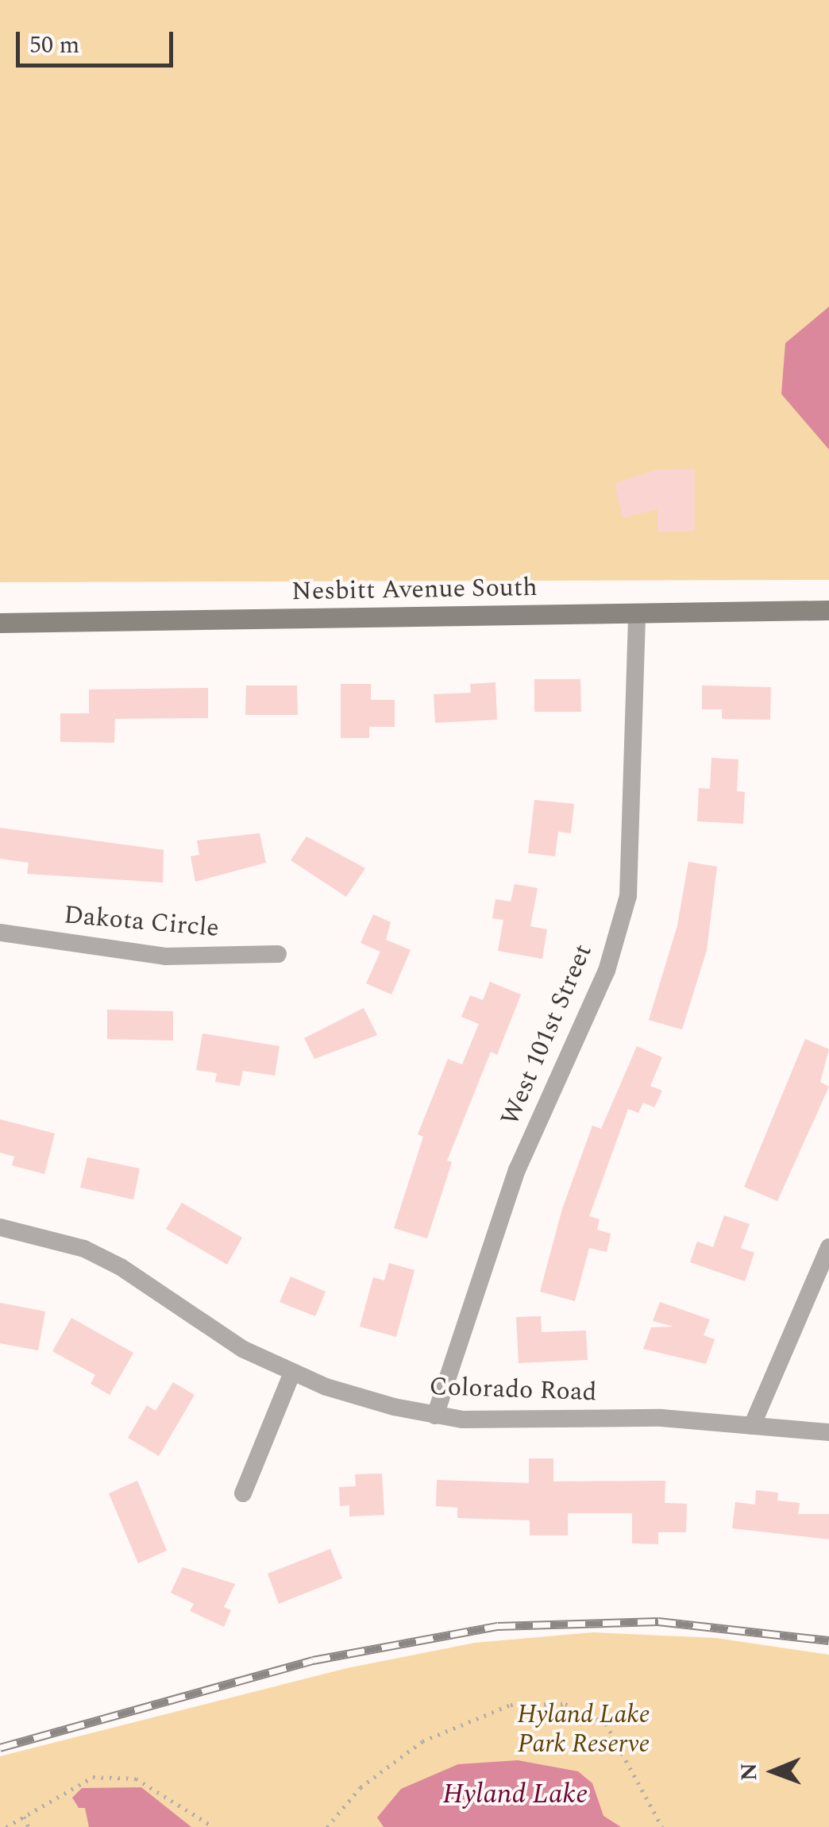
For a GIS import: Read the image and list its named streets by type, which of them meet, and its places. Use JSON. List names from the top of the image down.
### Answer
{
  "streets": {
    "street": [
      "Nesbitt Avenue South",
      "Dakota Circle",
      "West 101st Street",
      "Colorado Road"
    ]
  },
  "crossings": [
    ["Nesbitt Avenue South", "West 101st Street"],
    ["West 101st Street", "Colorado Road"]
  ],
  "water": ["Hyland Lake"],
  "parks": ["Hyland Lake Park Reserve"],
  "scale_bar": "50 m",
  "north": "left"
}
